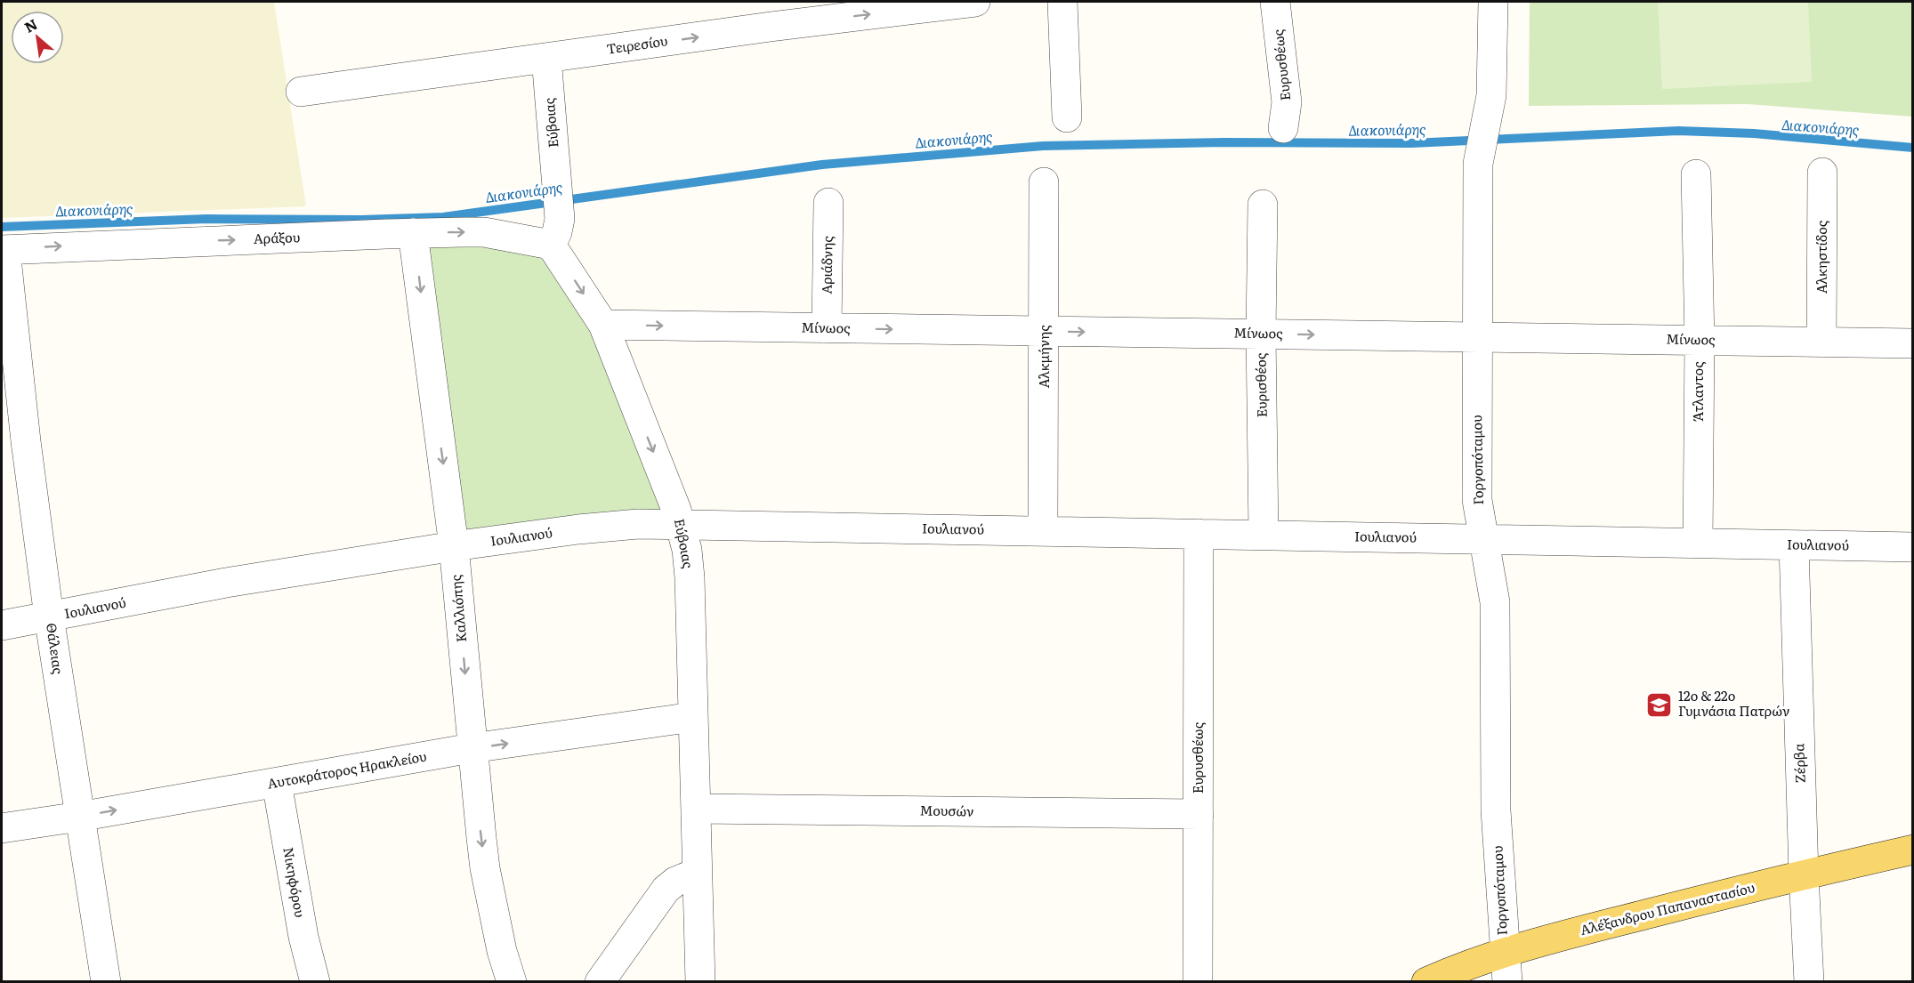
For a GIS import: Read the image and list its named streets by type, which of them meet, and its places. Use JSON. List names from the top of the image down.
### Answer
{
  "streets": {
    "main road": ["Αλέξανδρου Παπαναστασίου"],
    "street": [
      "Τειρεσίου",
      "Ευρυσθέως",
      "Εύβοιας",
      "Αράξου",
      "Αλκηστίδος",
      "Αριάδνης",
      "Μίνωος",
      "Αλκμήνης",
      "Ευρισθέος",
      "Άτλαντος",
      "Γοργοπόταμου",
      "Ιουλιανού",
      "Καλλιόπης",
      "Θάλειας",
      "Ζέρβα",
      "Αυτοκράτορος Ηρακλείου",
      "Μουσών",
      "Νικηφόρου"
    ]
  },
  "crossings": [
    ["Τειρεσίου", "Εύβοιας"],
    ["Ευρυσθέως", "Ιουλιανού"],
    ["Ευρυσθέως", "Μουσών"],
    ["Εύβοιας", "Αράξου"],
    ["Εύβοιας", "Μίνωος"],
    ["Εύβοιας", "Ιουλιανού"],
    ["Εύβοιας", "Αυτοκράτορος Ηρακλείου"],
    ["Εύβοιας", "Μουσών"],
    ["Αράξου", "Καλλιόπης"],
    ["Αράξου", "Θάλειας"],
    ["Αλκηστίδος", "Μίνωος"],
    ["Αριάδνης", "Μίνωος"],
    ["Μίνωος", "Αλκμήνης"],
    ["Μίνωος", "Ευρισθέος"],
    ["Μίνωος", "Άτλαντος"],
    ["Μίνωος", "Γοργοπόταμου"],
    ["Αλκμήνης", "Ιουλιανού"],
    ["Ευρισθέος", "Ιουλιανού"],
    ["Άτλαντος", "Ιουλιανού"],
    ["Γοργοπόταμου", "Ιουλιανού"],
    ["Γοργοπόταμου", "Αλέξανδρου Παπαναστασίου"],
    ["Ιουλιανού", "Καλλιόπης"],
    ["Ιουλιανού", "Θάλειας"],
    ["Ιουλιανού", "Ζέρβα"],
    ["Καλλιόπης", "Αυτοκράτορος Ηρακλείου"],
    ["Θάλειας", "Αυτοκράτορος Ηρακλείου"],
    ["Ζέρβα", "Αλέξανδρου Παπαναστασίου"],
    ["Αυτοκράτορος Ηρακλείου", "Νικηφόρου"]
  ],
  "one_way": [
    "Τειρεσίου",
    "Αράξου",
    "Μίνωος",
    "Καλλιόπης",
    "Αυτοκράτορος Ηρακλείου"
  ],
  "water": ["Διακονιάρης"],
  "places": {
    "school or university": ["12ο & 22ο Γυμνάσια Πατρών"]
  },
  "north": "top left"
}
